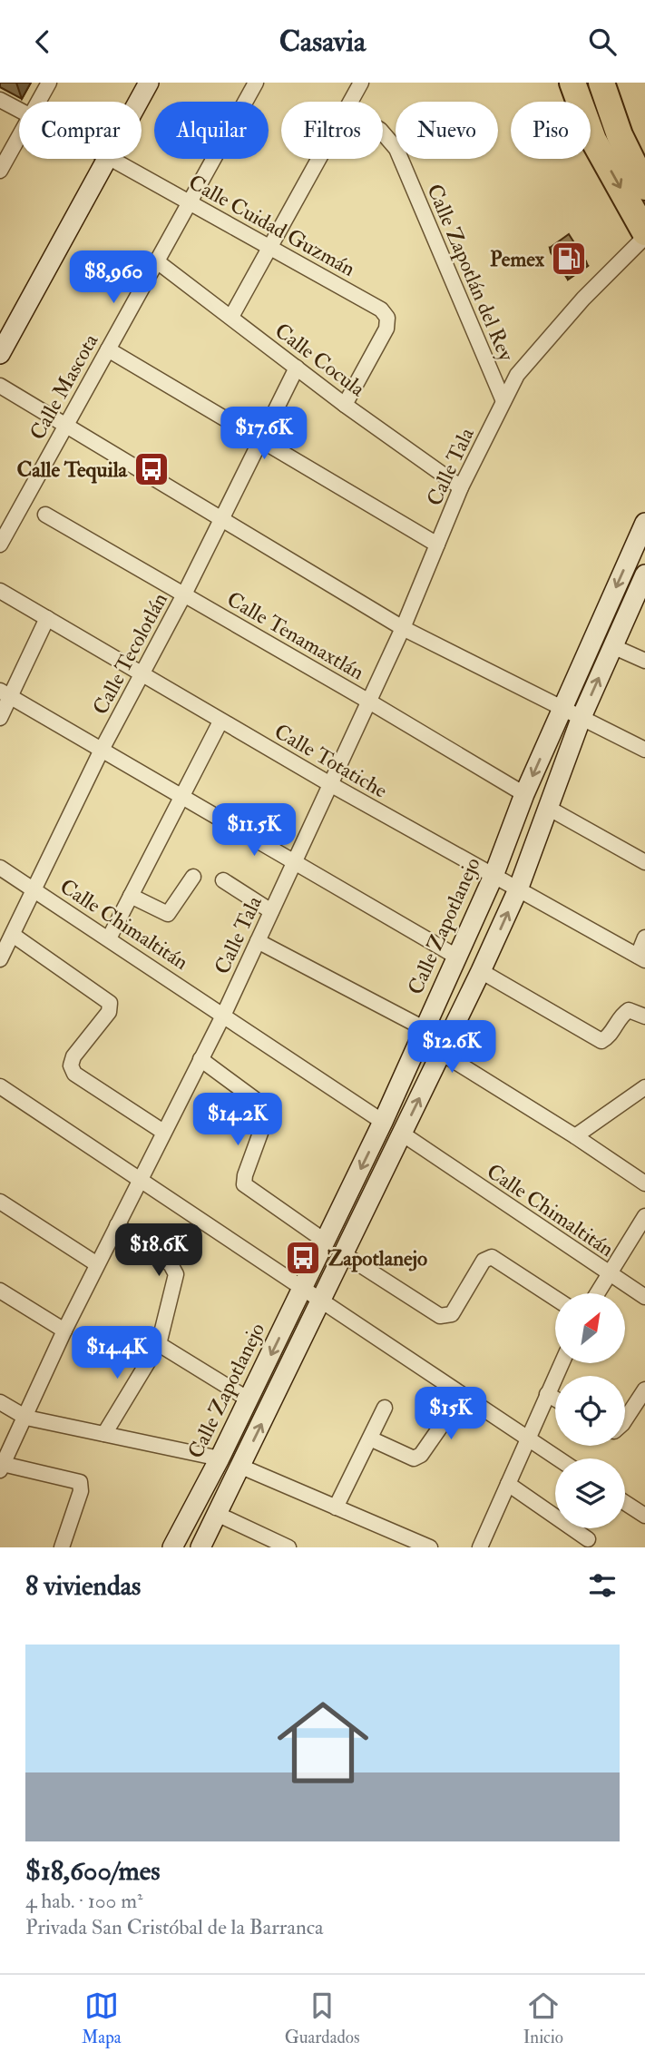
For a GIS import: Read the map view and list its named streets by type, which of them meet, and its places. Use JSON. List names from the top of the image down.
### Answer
{
  "streets": {
    "street": [
      "Calle Cuidad Guzmán",
      "Calle Zapotlán del Rey",
      "Calle Cocula",
      "Calle Mascota",
      "Calle Tala",
      "Calle Tenamaxtlán",
      "Calle Tecolotlán",
      "Calle Totatiche",
      "Calle Chimaltitán",
      "Calle Zapotlanejo"
    ]
  },
  "crossings": [
    ["Calle Cuidad Guzmán", "Calle Cocula"],
    ["Calle Cuidad Guzmán", "Calle Mascota"],
    ["Calle Zapotlán del Rey", "Calle Tala"],
    ["Calle Cocula", "Calle Mascota"],
    ["Calle Cocula", "Calle Tala"],
    ["Calle Cocula", "Calle Tecolotlán"],
    ["Calle Tala", "Calle Tenamaxtlán"],
    ["Calle Tala", "Calle Totatiche"],
    ["Calle Tala", "Calle Chimaltitán"],
    ["Calle Tenamaxtlán", "Calle Tecolotlán"],
    ["Calle Tenamaxtlán", "Calle Zapotlanejo"],
    ["Calle Tecolotlán", "Calle Totatiche"],
    ["Calle Tecolotlán", "Calle Chimaltitán"],
    ["Calle Totatiche", "Calle Zapotlanejo"],
    ["Calle Chimaltitán", "Calle Zapotlanejo"]
  ],
  "places": {
    "fuel station": ["Pemex"],
    "bus stop": ["Calle Tequila", "Zapotlanejo"]
  },
  "north": "top right",
  "page": {
    "header": "Casavia",
    "chip": [
      "Comprar",
      "Alquilar",
      "Filtros",
      "Nuevo",
      "Piso"
    ],
    "price": [
      "$8,960",
      "$17.6K",
      "$11.5K",
      "$12.6K",
      "$14.2K",
      "$18.6K",
      "$14.4K",
      "$15K"
    ],
    "heading": "8 viviendas",
    "list": [
      {
        "name": "$18,600/mes",
        "note": "4 hab. · 100 m² · Privada San Cristóbal de la Barranca"
      }
    ],
    "tabs": ["Mapa", "Guardados", "Inicio"]
  }
}
